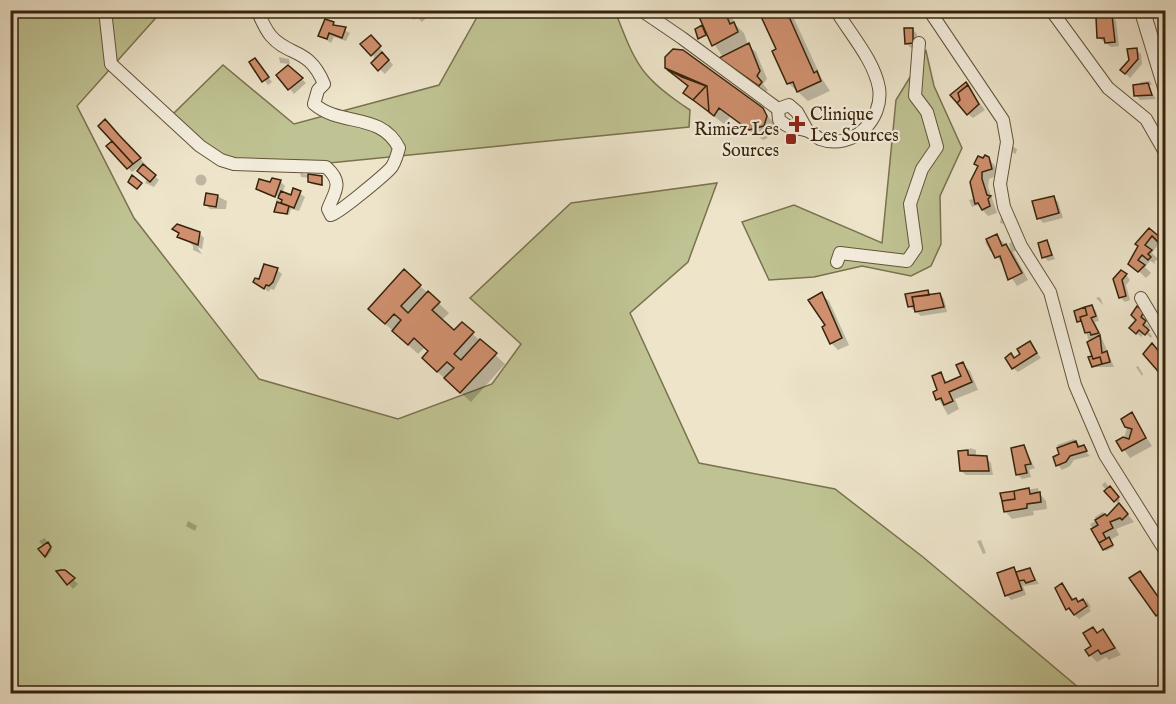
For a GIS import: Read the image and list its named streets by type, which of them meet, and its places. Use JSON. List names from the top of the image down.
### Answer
{
  "places": {
    "health": ["Clinique Les Sources"],
    "transit": ["Rimiez Les Sources"]
  }
}
